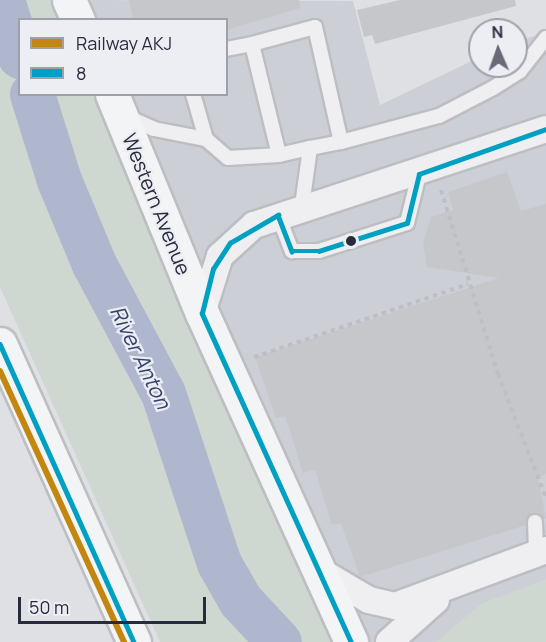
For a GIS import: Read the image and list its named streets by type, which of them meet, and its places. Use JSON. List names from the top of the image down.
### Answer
{
  "streets": {
    "main road": ["Western Avenue"]
  },
  "water": ["River Anton"],
  "lines": ["transit line 8", "rail line AKJ"],
  "legend": ["Railway AKJ", "8"],
  "scale_bar": "50 m",
  "north": "top"
}
